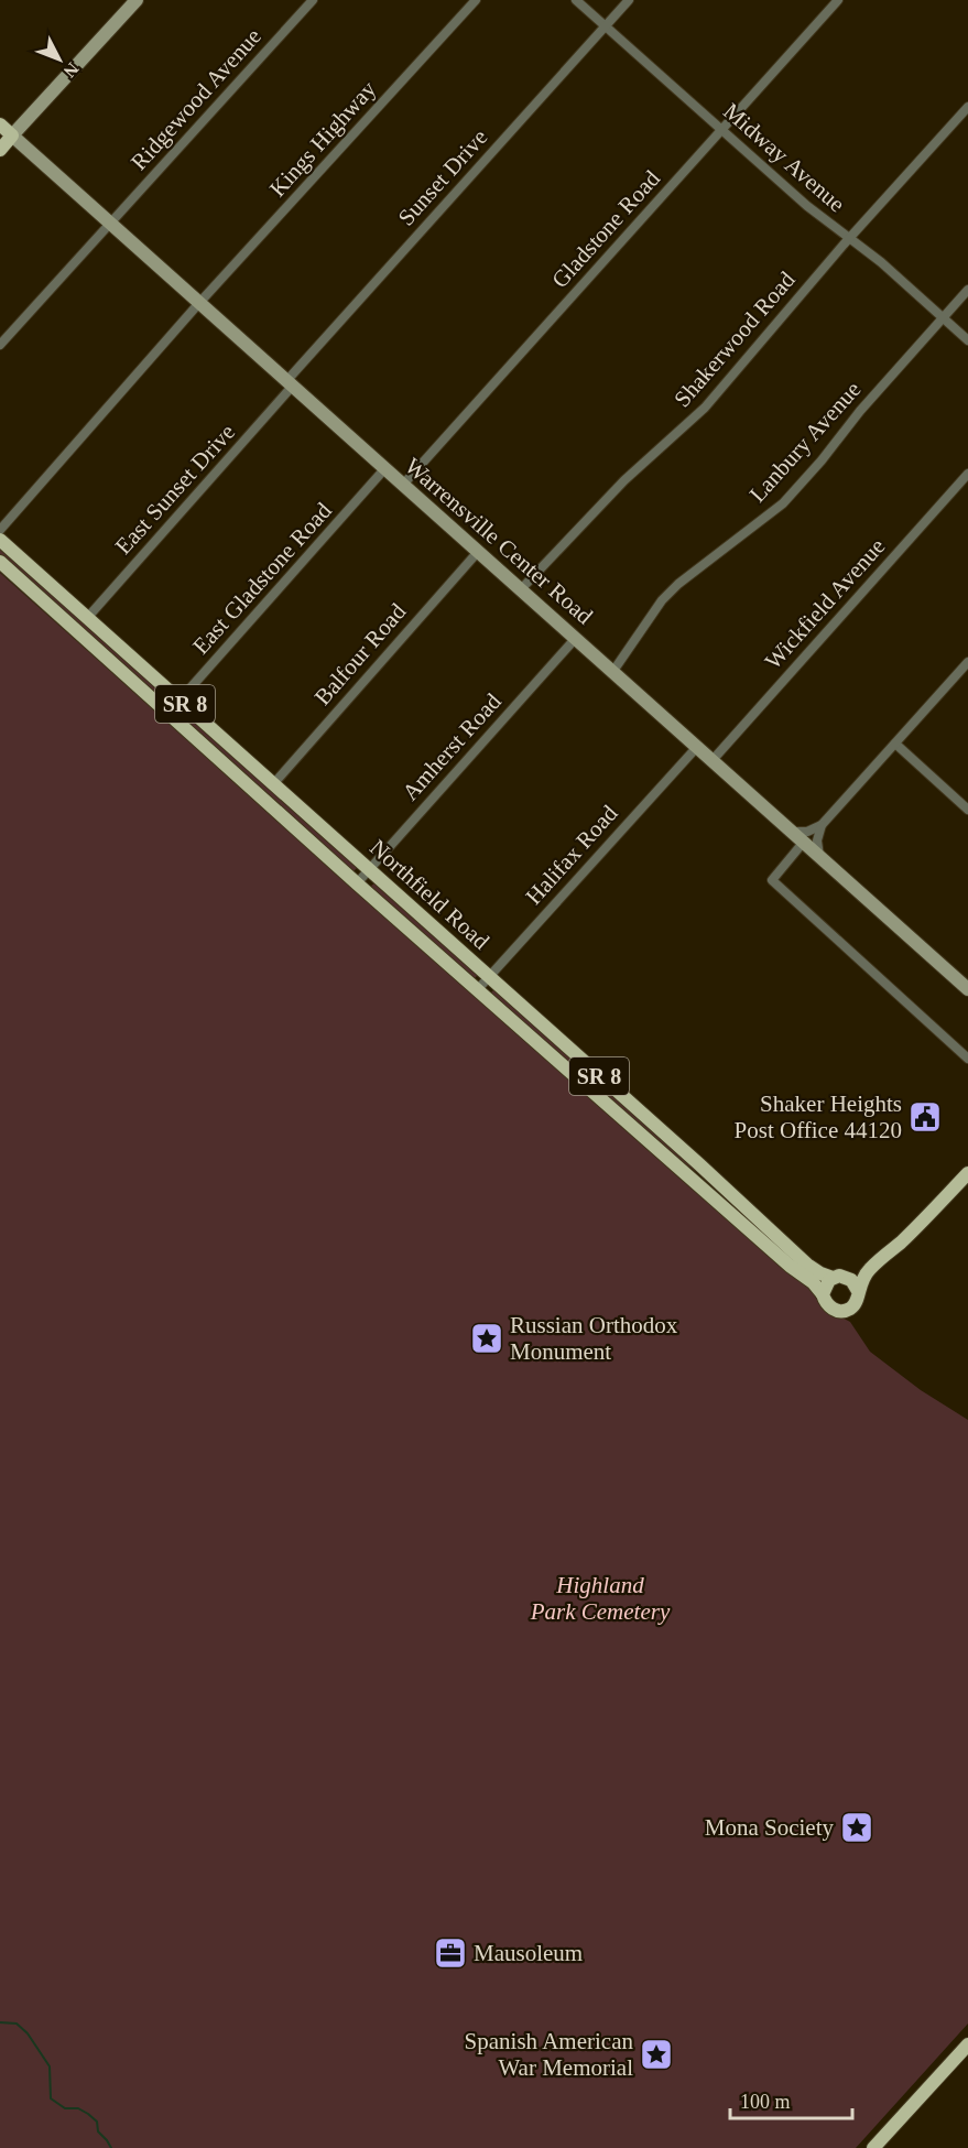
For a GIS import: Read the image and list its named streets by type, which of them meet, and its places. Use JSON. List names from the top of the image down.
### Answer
{
  "streets": {
    "main road": ["Warrensville Center Road", "SR 8", "Northfield Road"],
    "street": [
      "Ridgewood Avenue",
      "Kings Highway",
      "Midway Avenue",
      "Sunset Drive",
      "Gladstone Road",
      "Shakerwood Road",
      "Lanbury Avenue",
      "East Sunset Drive",
      "East Gladstone Road",
      "Wickfield Avenue",
      "Balfour Road",
      "Amherst Road",
      "Halifax Road"
    ]
  },
  "crossings": [
    ["Ridgewood Avenue", "Warrensville Center Road"],
    ["Kings Highway", "Warrensville Center Road"],
    ["Midway Avenue", "Sunset Drive"],
    ["Midway Avenue", "Gladstone Road"],
    ["Midway Avenue", "Shakerwood Road"],
    ["Midway Avenue", "Lanbury Avenue"],
    ["Sunset Drive", "East Sunset Drive"],
    ["Sunset Drive", "Warrensville Center Road"],
    ["Gladstone Road", "Warrensville Center Road"],
    ["Shakerwood Road", "Warrensville Center Road"],
    ["Lanbury Avenue", "Warrensville Center Road"],
    ["East Sunset Drive", "Warrensville Center Road"],
    ["East Sunset Drive", "Northfield Road"],
    ["Warrensville Center Road", "East Gladstone Road"],
    ["Warrensville Center Road", "Wickfield Avenue"],
    ["Warrensville Center Road", "Balfour Road"],
    ["Warrensville Center Road", "Amherst Road"],
    ["Warrensville Center Road", "Halifax Road"],
    ["East Gladstone Road", "Northfield Road"],
    ["Balfour Road", "Northfield Road"],
    ["SR 8", "Northfield Road"],
    ["Amherst Road", "Northfield Road"],
    ["Halifax Road", "Northfield Road"]
  ],
  "parks": ["Highland Park Cemetery"],
  "places": {
    "public building": ["Shaker Heights Post Office 44120"],
    "place": ["Russian Orthodox Monument", "Mona Society", "Spanish American War Memorial"],
    "office": ["Mausoleum"]
  },
  "scale_bar": "100 m",
  "north": "bottom right"
}
